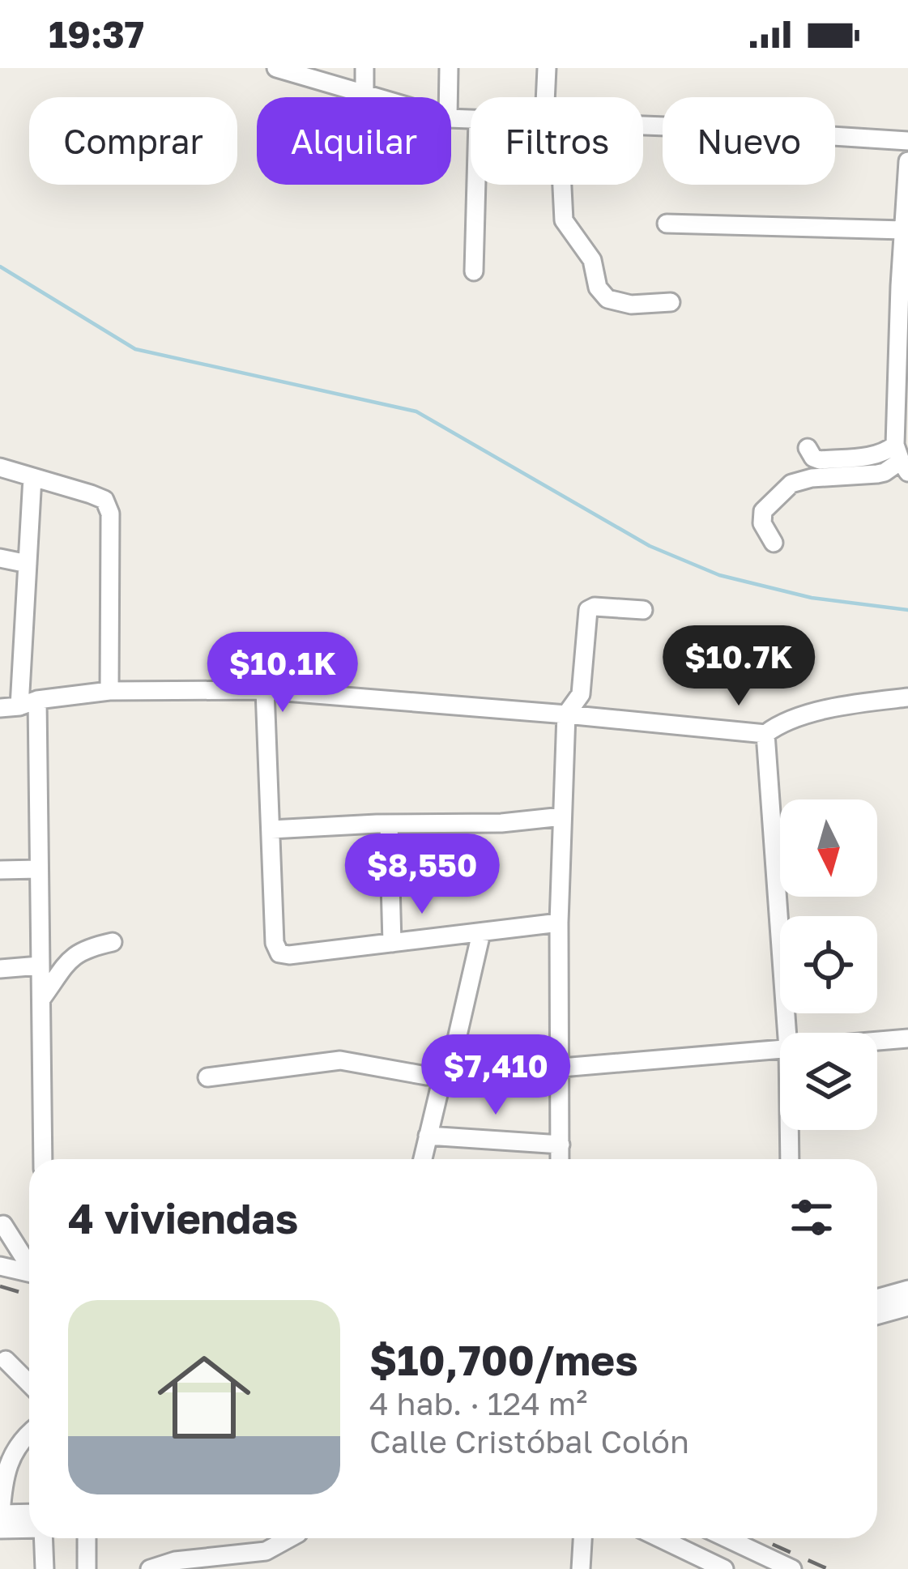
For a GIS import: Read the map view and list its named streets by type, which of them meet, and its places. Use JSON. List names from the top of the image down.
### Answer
{
  "north": "bottom",
  "page": {
    "status": "19:37",
    "chip": [
      "Comprar",
      "Alquilar",
      "Filtros",
      "Nuevo"
    ],
    "price": [
      "$10.7K",
      "$10.1K",
      "$8,550",
      "$7,410"
    ],
    "heading": "4 viviendas",
    "list": [
      {
        "name": "$10,700/mes",
        "note": "4 hab. · 124 m² · Calle Cristóbal Colón"
      }
    ]
  }
}
